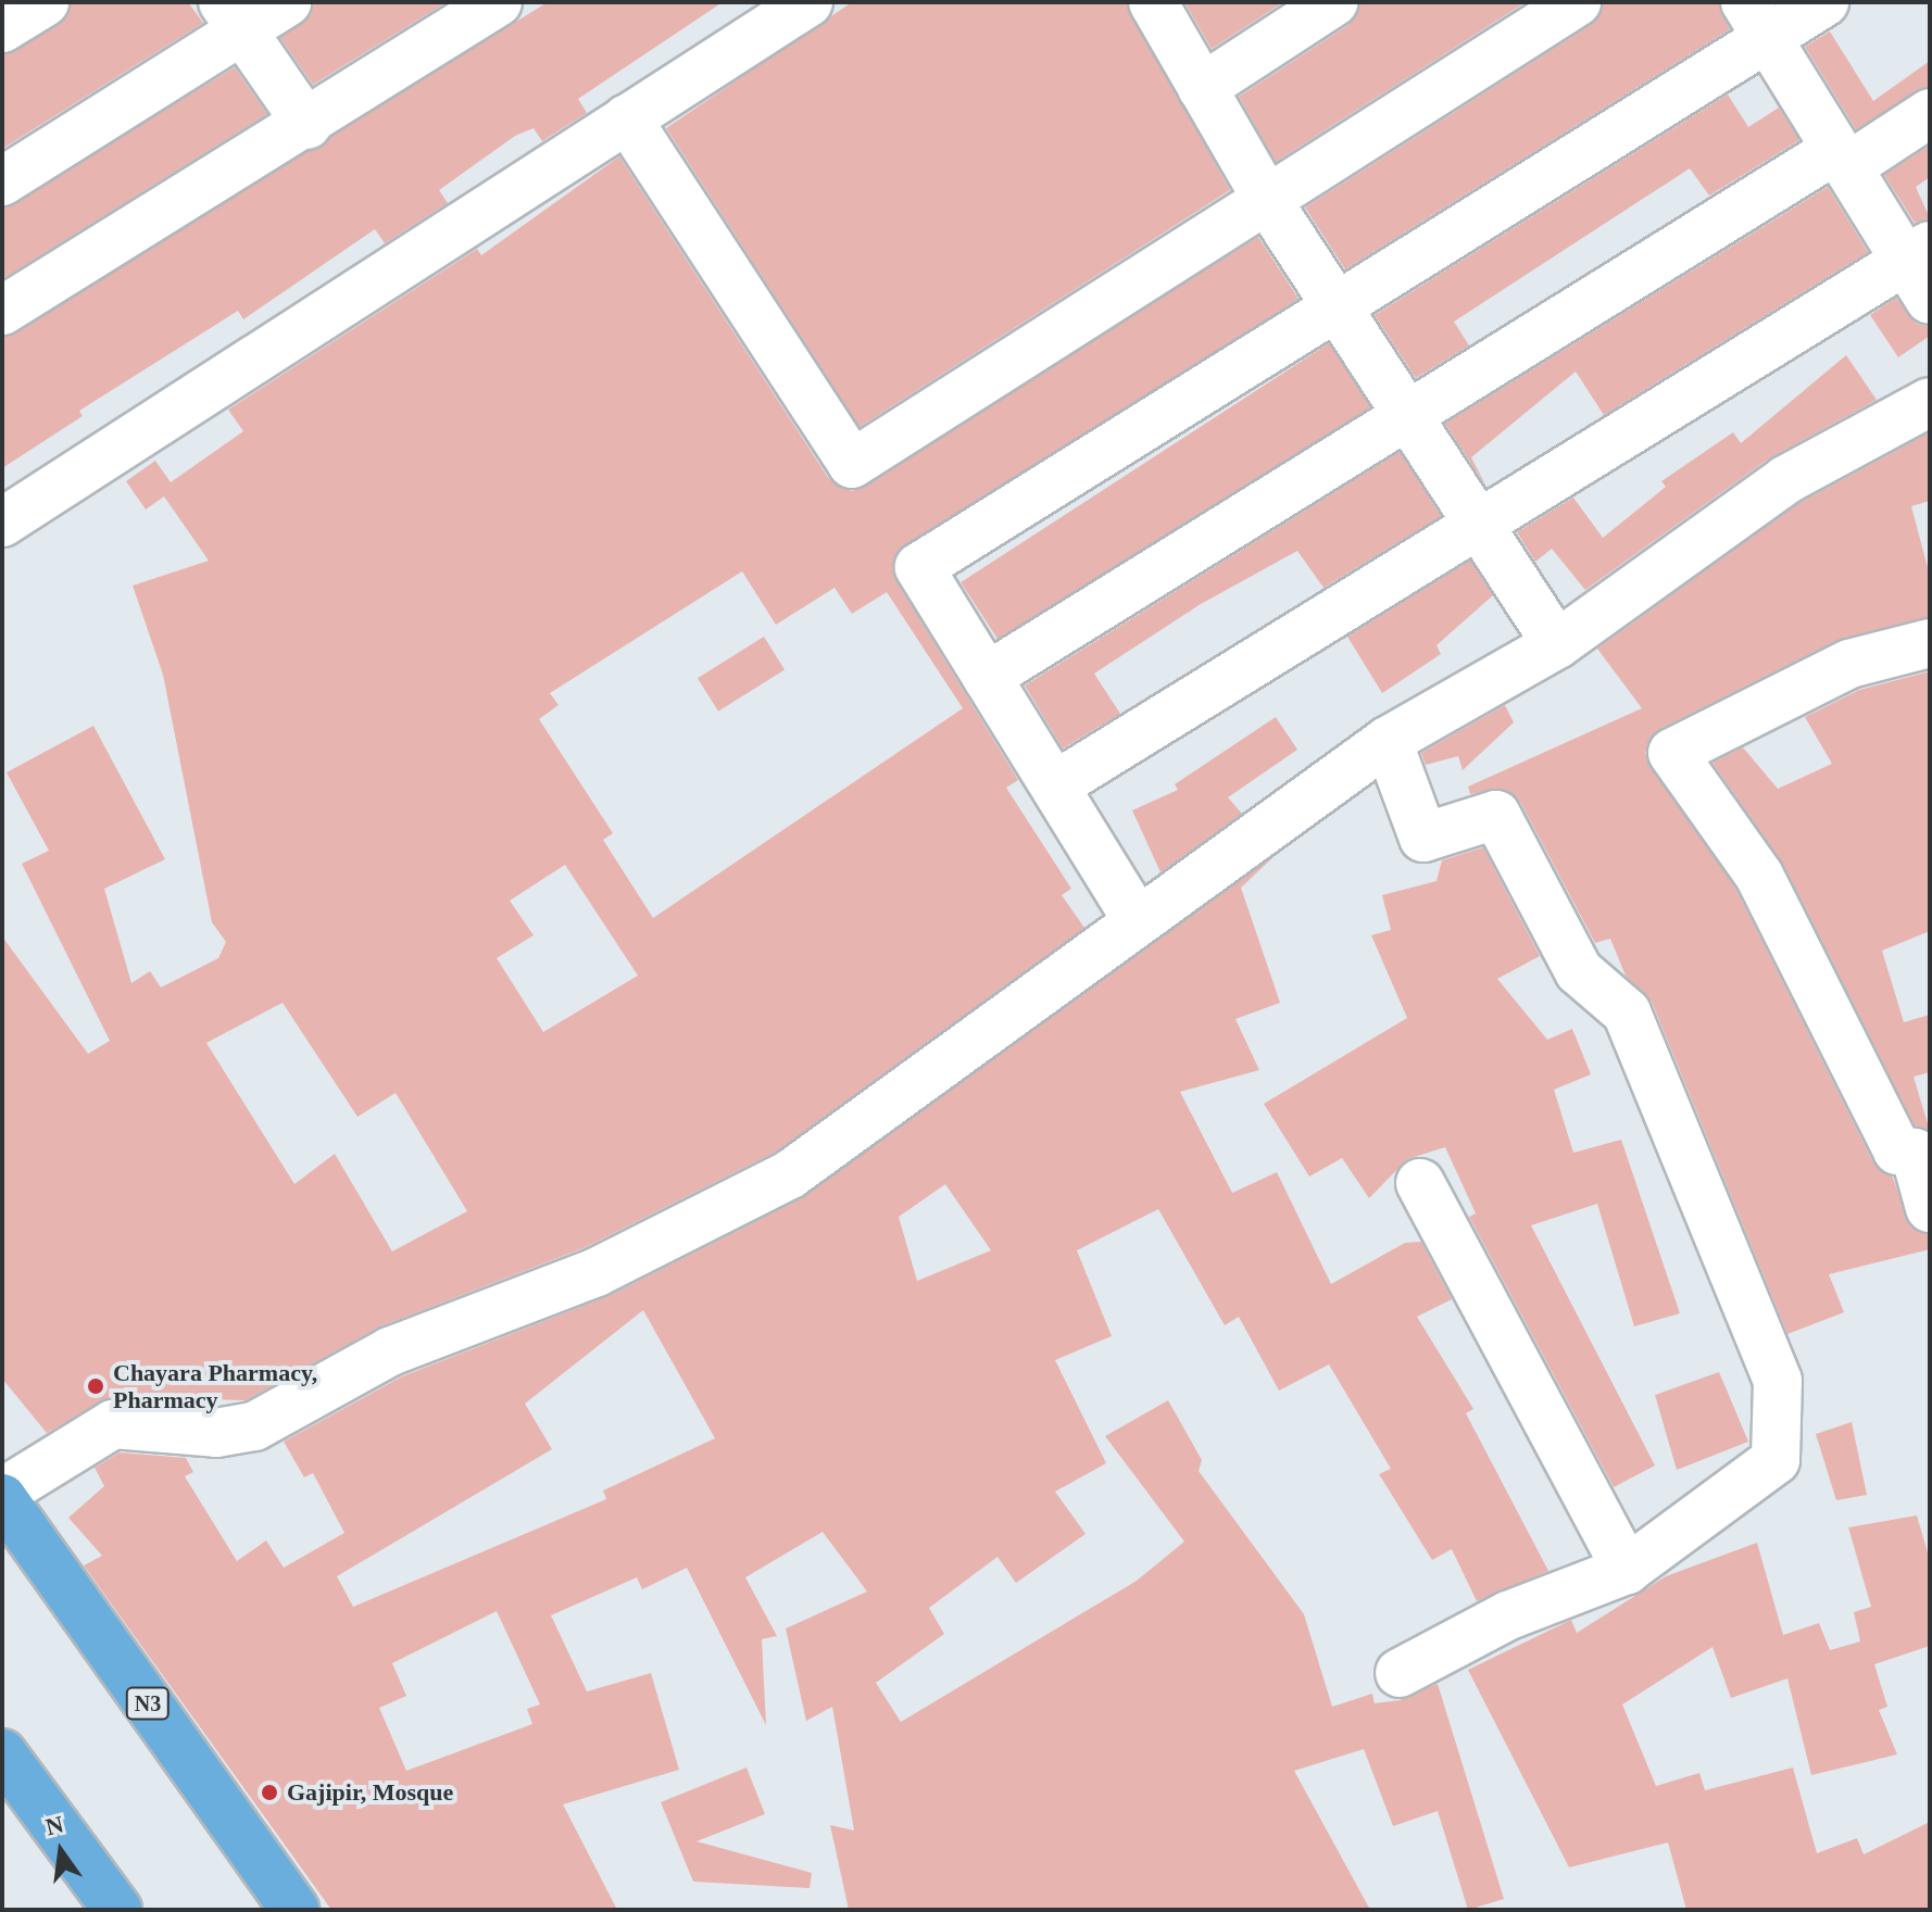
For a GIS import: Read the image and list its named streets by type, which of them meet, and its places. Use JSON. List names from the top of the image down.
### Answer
{
  "streets": {
    "highway": ["N3"]
  },
  "places": ["Chayara Pharmacy, Pharmacy", "Gajipir, Mosque"],
  "north": "top"
}
